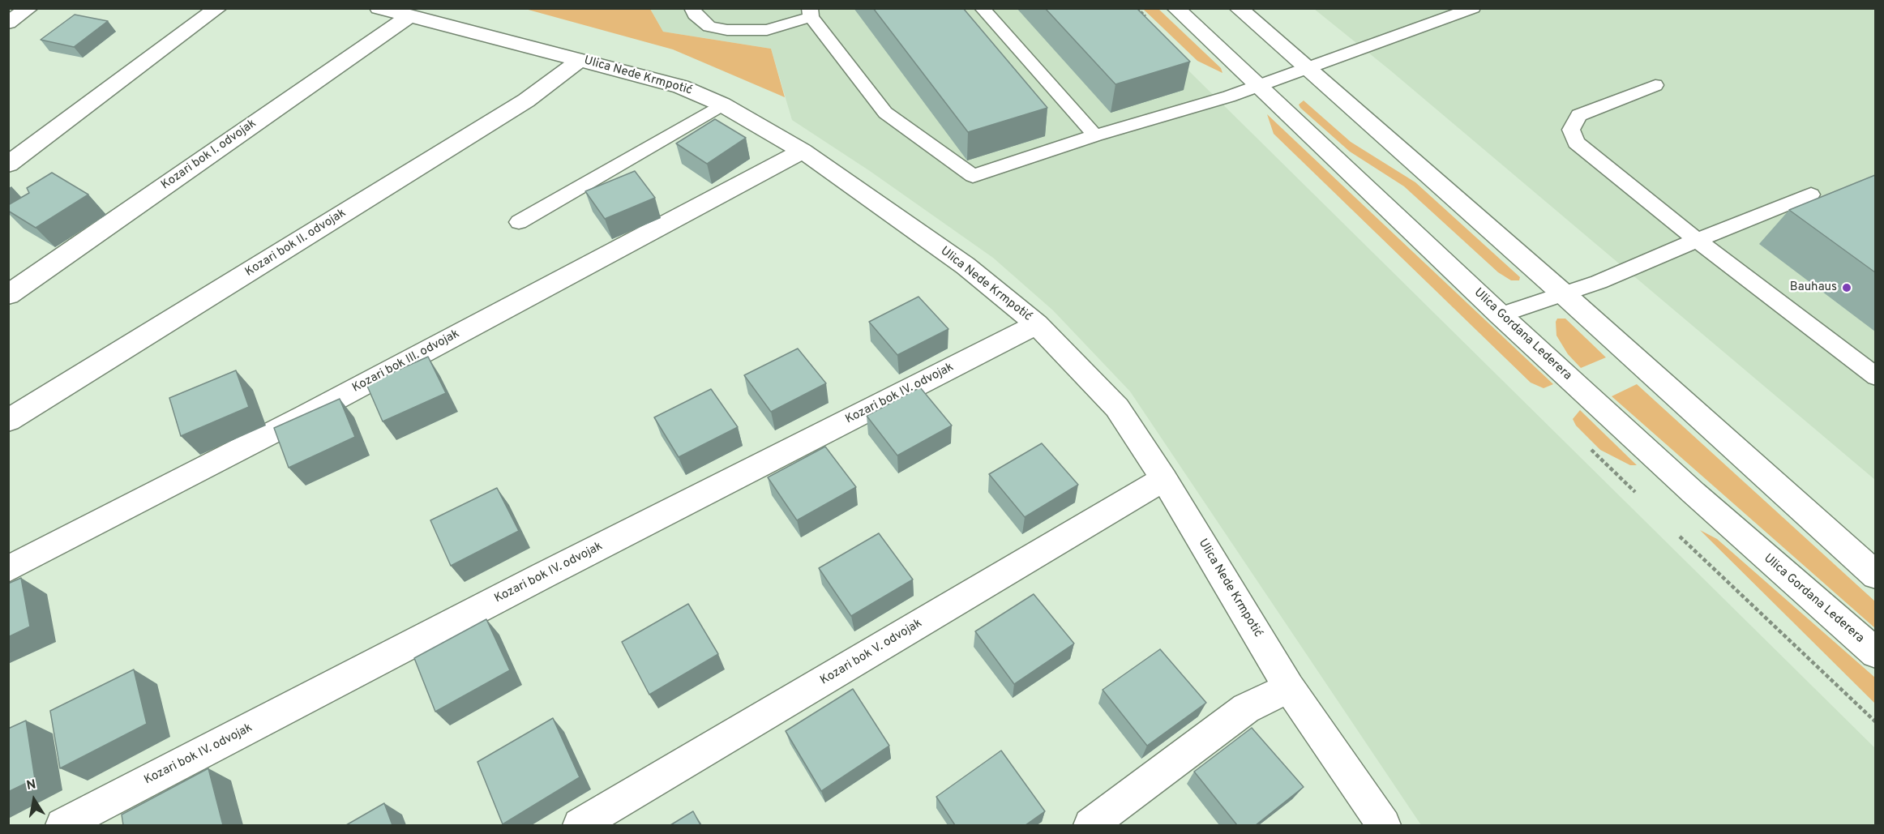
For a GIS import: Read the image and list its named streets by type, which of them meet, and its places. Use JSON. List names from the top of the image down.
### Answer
{
  "streets": {
    "street": [
      "Ulica Nede Krmpotić",
      "Kozari bok I. odvojak",
      "Kozari bok II. odvojak",
      "Ulica Gordana Lederera",
      "Kozari bok III. odvojak",
      "Kozari bok IV. odvojak",
      "Kozari bok V. odvojak"
    ]
  },
  "crossings": [
    ["Ulica Nede Krmpotić", "Kozari bok I. odvojak"],
    ["Ulica Nede Krmpotić", "Kozari bok II. odvojak"],
    ["Ulica Nede Krmpotić", "Kozari bok III. odvojak"],
    ["Ulica Nede Krmpotić", "Kozari bok IV. odvojak"],
    ["Ulica Nede Krmpotić", "Kozari bok V. odvojak"]
  ],
  "places": ["Bauhaus"],
  "north": "top"
}
